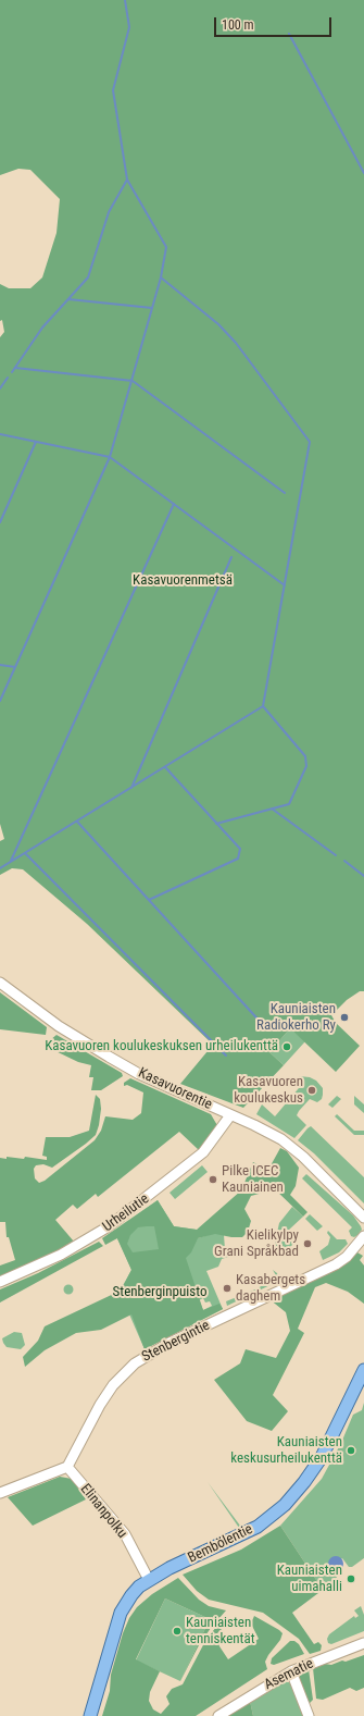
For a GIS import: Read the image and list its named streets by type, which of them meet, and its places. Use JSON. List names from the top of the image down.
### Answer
{
  "streets": {
    "main road": ["Bembölentie"],
    "street": [
      "Kasavuorentie",
      "Urheilutie",
      "Stenbergintie",
      "Elinanpolku",
      "Asematie"
    ]
  },
  "crossings": [
    ["Kasavuorentie", "Urheilutie"],
    ["Stenbergintie", "Elinanpolku"],
    ["Elinanpolku", "Bembölentie"]
  ],
  "parks": ["Kasavuorenmetsä", "Stenberginpuisto"],
  "places": [
    "Kauniaisten Radiokerho Ry",
    "Kasavuoren koulukeskuksen urheilukenttä",
    "Kasavuoren koulukeskus",
    "Pilke ICEC Kauniainen",
    "Kielikylpy Grani Språkbad",
    "Kasabergets daghem",
    "Kauniaisten keskusurheilukenttä",
    "Kauniaisten uimahalli",
    "Kauniaisten tenniskentät"
  ],
  "scale_bar": "100 m"
}
